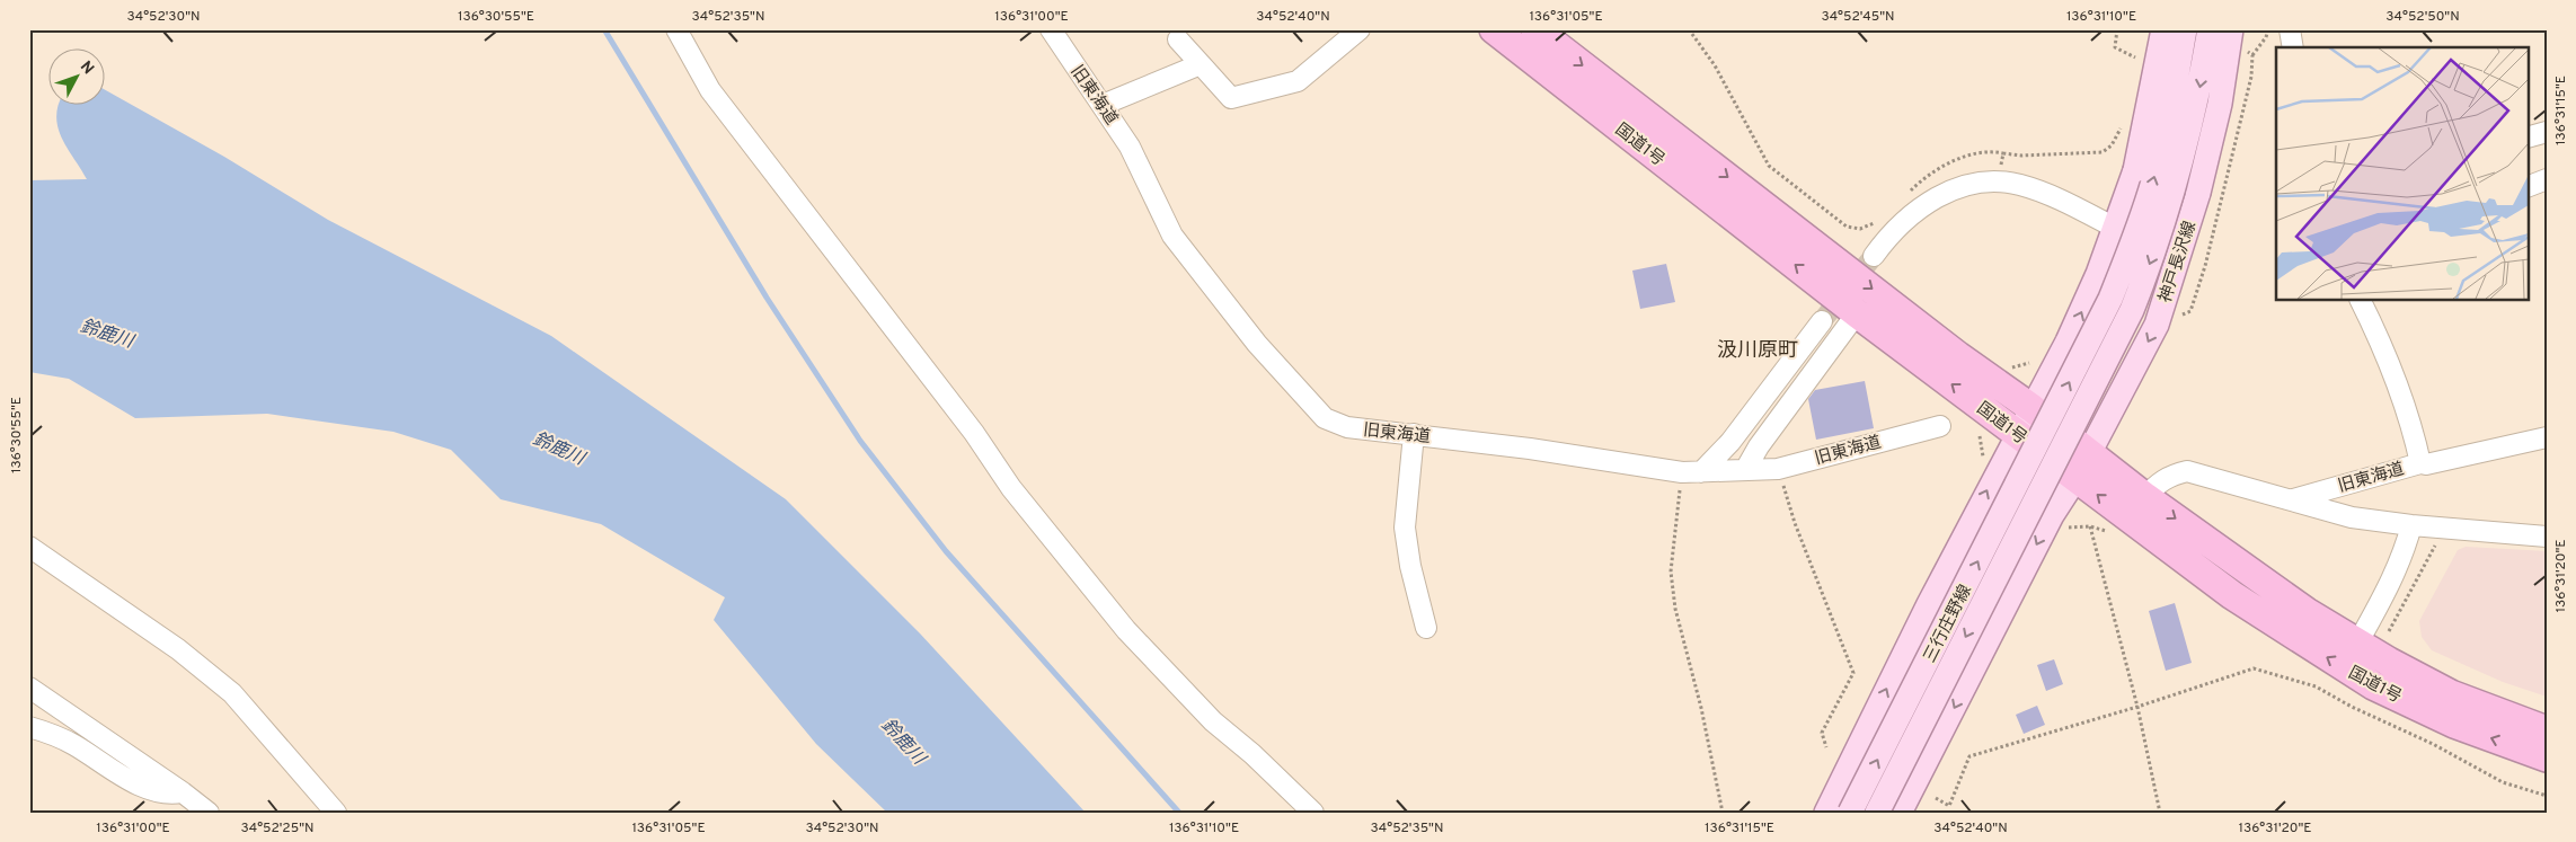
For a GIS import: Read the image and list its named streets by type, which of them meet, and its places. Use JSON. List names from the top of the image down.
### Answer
{
  "streets": {
    "highway": ["国道1号"],
    "main road": ["神戸長沢線", "三行庄野線"],
    "street": ["旧東海道"]
  },
  "crossings": [
    ["国道1号", "神戸長沢線"],
    ["国道1号", "三行庄野線"],
    ["神戸長沢線", "三行庄野線"]
  ],
  "districts": ["汲川原町"],
  "water": ["鈴鹿川"],
  "north": "top right",
  "coordinates": [
    "34°52'30\"N",
    "136°30'55\"E",
    "34°52'35\"N",
    "136°31'00\"E",
    "34°52'40\"N",
    "136°31'05\"E",
    "34°52'45\"N",
    "136°31'10\"E",
    "34°52'50\"N",
    "136°31'15\"E",
    "136°31'20\"E",
    "34°52'25\"N"
  ]
}
